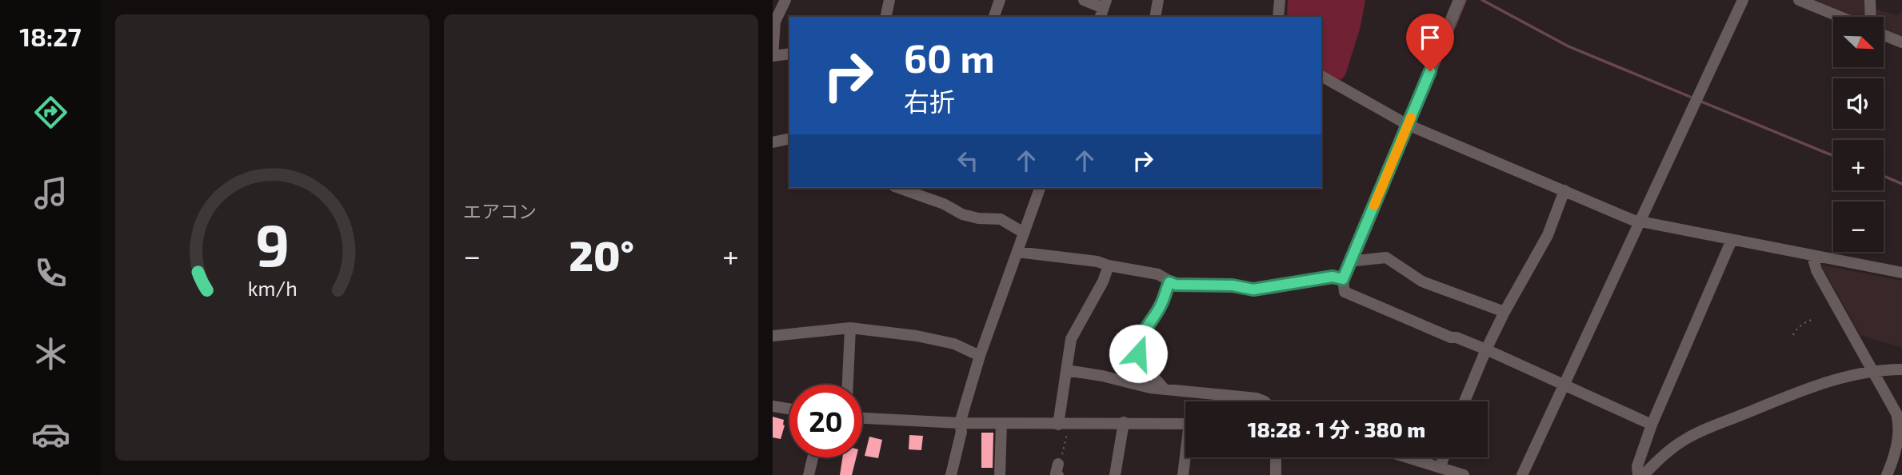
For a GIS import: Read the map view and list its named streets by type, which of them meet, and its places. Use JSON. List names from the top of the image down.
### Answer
{
  "north": "bottom right",
  "page": {
    "tabs": "18:27",
    "tile": "エアコン",
    "map_buttons": ["+", "−"],
    "turn": ["60 m", "右折"],
    "heat": ["−", "20°", "+"],
    "limit": "20",
    "trip": "18:28 · 1 分 · 380 m",
    "gauge": ["9", "km/h"]
  }
}
